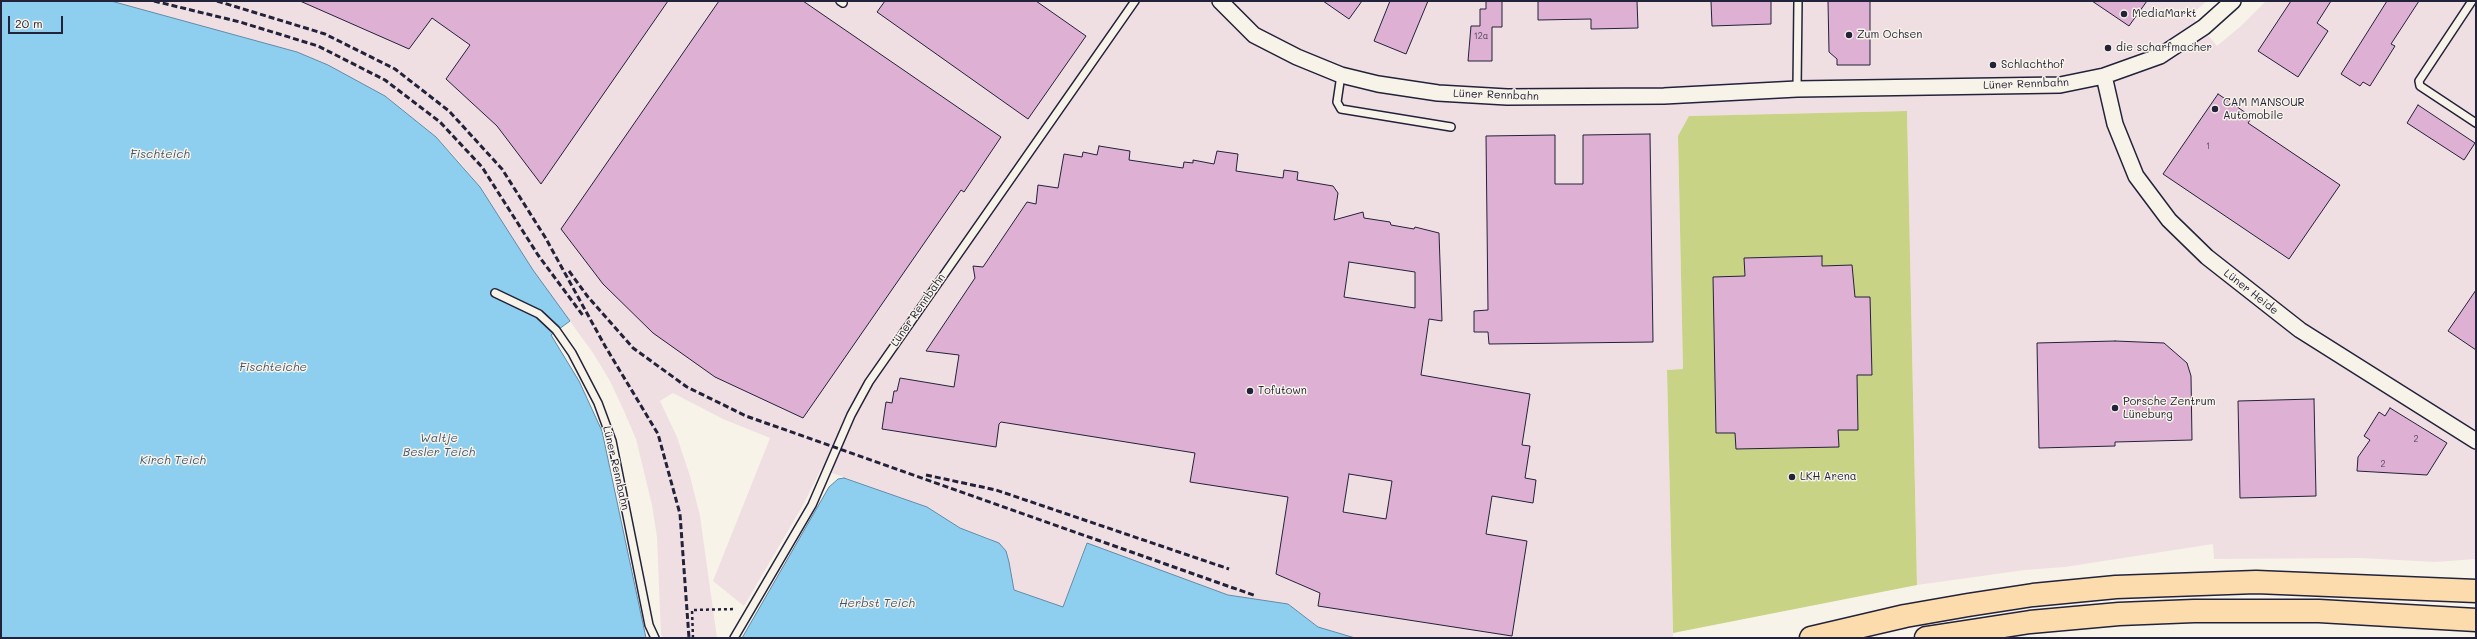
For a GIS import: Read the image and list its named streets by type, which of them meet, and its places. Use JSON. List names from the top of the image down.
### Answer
{
  "streets": {
    "street": ["Lüner Rennbahn", "Lüner Heide"]
  },
  "crossings": [
    ["Lüner Rennbahn", "Lüner Heide"]
  ],
  "water": [
    "Fischteich",
    "Fischteiche",
    "Waltje Besler Teich",
    "Kirch Teich",
    "Herbst Teich"
  ],
  "places": [
    "MediaMarkt",
    "Zum Ochsen",
    "die scharfmacher",
    "Schlachthof",
    "CAM MANSOUR Automobile",
    "Tofutown",
    "Porsche Zentrum Lüneburg",
    "LKH Arena"
  ],
  "house_numbers": [
    "12a",
    "1",
    "2",
    "2"
  ],
  "scale_bar": "20 m"
}
